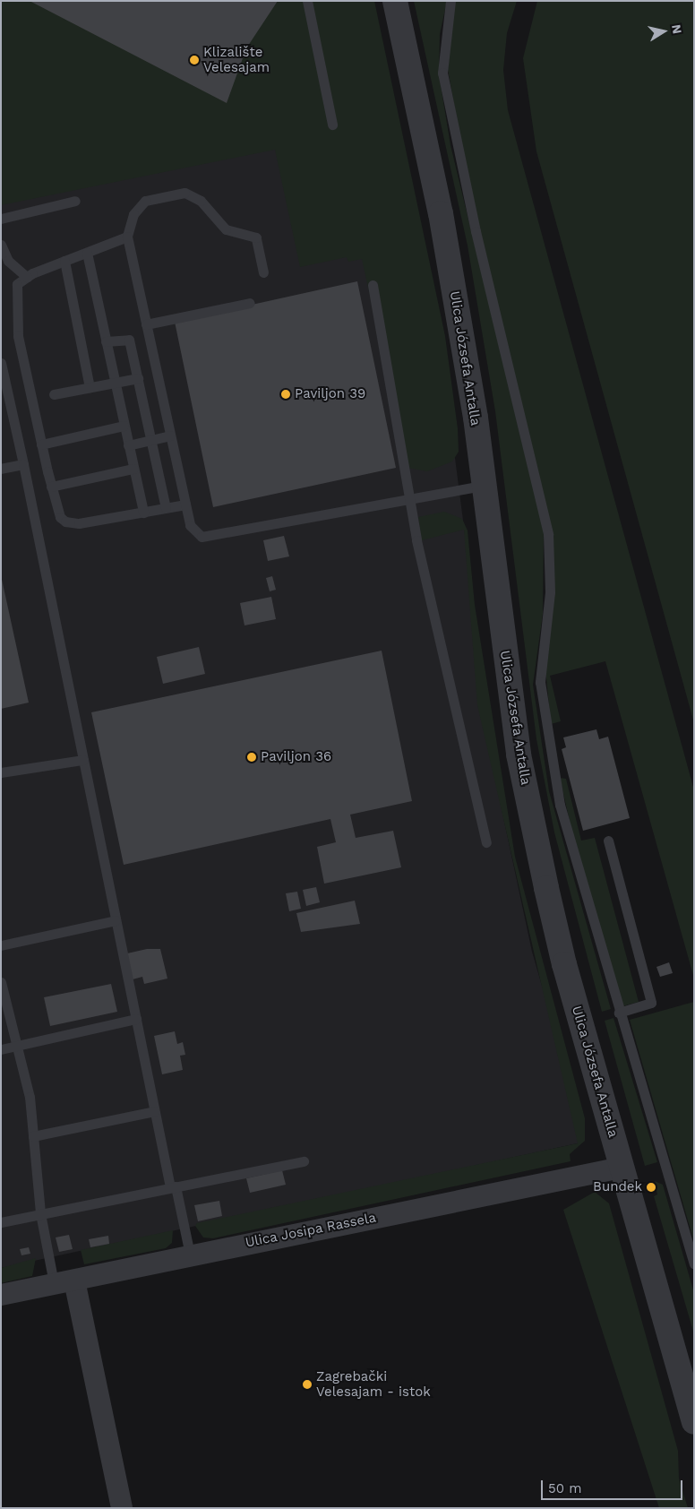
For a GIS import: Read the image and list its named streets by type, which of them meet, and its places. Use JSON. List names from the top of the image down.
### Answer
{
  "streets": {
    "street": ["Ulica Józsefa Antalla", "Ulica Josipa Rassela"]
  },
  "crossings": [
    ["Ulica Józsefa Antalla", "Ulica Josipa Rassela"]
  ],
  "places": [
    "Klizalište Velesajam",
    "Paviljon 39",
    "Paviljon 36",
    "Bundek",
    "Zagrebački Velesajam - istok"
  ],
  "scale_bar": "50 m",
  "north": "right"
}
